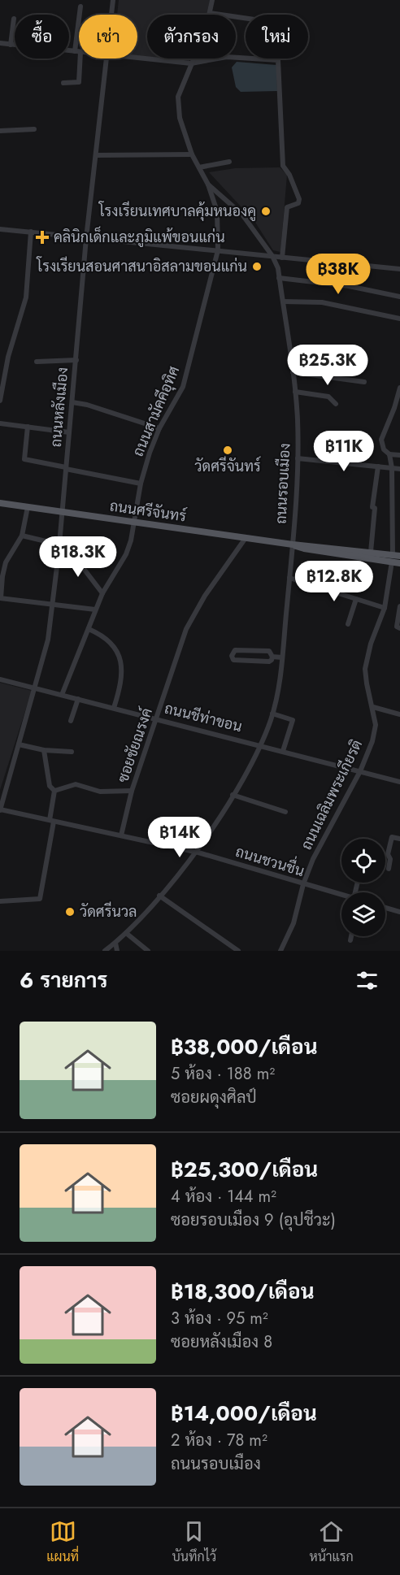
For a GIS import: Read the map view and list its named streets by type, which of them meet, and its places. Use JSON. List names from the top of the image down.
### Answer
{
  "streets": {
    "main road": ["ถนนศรีจันทร์"],
    "street": [
      "ถนนหลังเมือง",
      "ถนนสามัคคีอุทิศ",
      "ถนนรอบเมือง",
      "ถนนชีท่าขอน",
      "ซอยชัยณรงค์",
      "ถนนเฉลิมพระเกียรติ",
      "ถนนชวนชื่น"
    ]
  },
  "crossings": [
    ["ถนนหลังเมือง", "ถนนศรีจันทร์"],
    ["ถนนหลังเมือง", "ถนนชีท่าขอน"],
    ["ถนนหลังเมือง", "ถนนชวนชื่น"],
    ["ถนนสามัคคีอุทิศ", "ถนนรอบเมือง"],
    ["ถนนสามัคคีอุทิศ", "ถนนศรีจันทร์"],
    ["ถนนสามัคคีอุทิศ", "ถนนชีท่าขอน"],
    ["ถนนรอบเมือง", "ถนนศรีจันทร์"],
    ["ถนนรอบเมือง", "ถนนชีท่าขอน"],
    ["ถนนรอบเมือง", "ถนนชวนชื่น"],
    ["ถนนศรีจันทร์", "ซอยชัยณรงค์"],
    ["ถนนศรีจันทร์", "ถนนเฉลิมพระเกียรติ"],
    ["ถนนชีท่าขอน", "ซอยชัยณรงค์"],
    ["ถนนชีท่าขอน", "ถนนเฉลิมพระเกียรติ"],
    ["ซอยชัยณรงค์", "ถนนชวนชื่น"],
    ["ถนนเฉลิมพระเกียรติ", "ถนนชวนชื่น"]
  ],
  "places": {
    "other": [
      "โรงเรียนเทศบาลคุ้มหนองคู",
      "โรงเรียนสอนศาสนาอิสลามขอนแก่น",
      "วัดศรีจันทร์",
      "วัดศรีนวล"
    ],
    "health": ["คลินิกเด็กและภูมิแพ้ขอนแก่น"]
  },
  "page": {
    "chip": [
      "ซื้อ",
      "เช่า",
      "ตัวกรอง",
      "ใหม่"
    ],
    "price": [
      "฿38K",
      "฿25.3K",
      "฿11K",
      "฿18.3K",
      "฿12.8K",
      "฿14K"
    ],
    "heading": "6 รายการ",
    "list": [
      {
        "name": "฿38,000/เดือน",
        "note": "5 ห้อง · 188 m² · ซอยผดุงศิลป์"
      },
      {
        "name": "฿25,300/เดือน",
        "note": "4 ห้อง · 144 m² · ซอยรอบเมือง 9 (อุปชีวะ)"
      },
      {
        "name": "฿18,300/เดือน",
        "note": "3 ห้อง · 95 m² · ซอยหลังเมือง 8"
      },
      {
        "name": "฿14,000/เดือน",
        "note": "2 ห้อง · 78 m² · ถนนรอบเมือง"
      }
    ],
    "tabs": ["แผนที่", "บันทึกไว้", "หน้าแรก"]
  }
}
